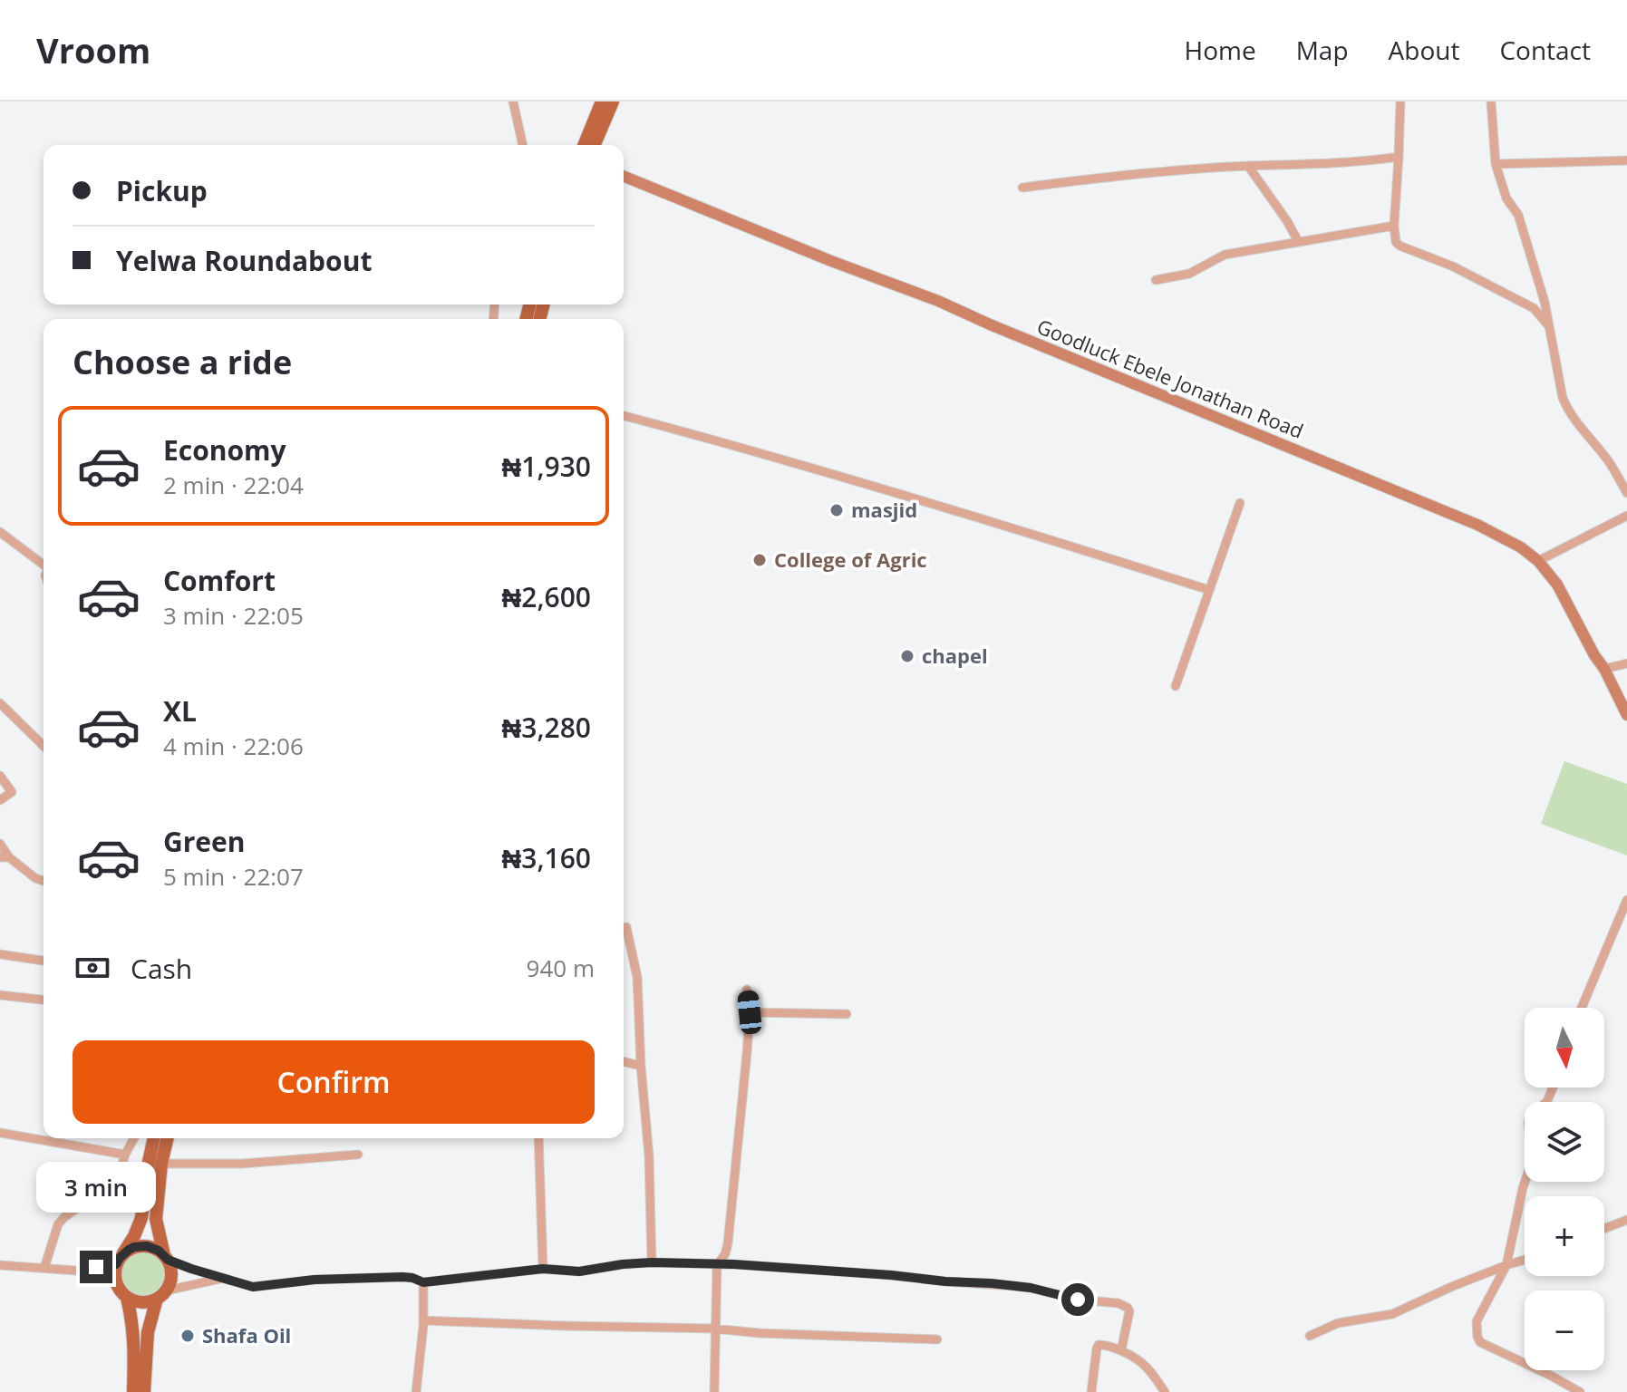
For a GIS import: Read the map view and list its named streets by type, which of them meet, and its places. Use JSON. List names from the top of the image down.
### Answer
{
  "streets": {
    "main road": ["Goodluck Ebele Jonathan Road"]
  },
  "places": [
    "masjid",
    "College of Agric",
    "chapel",
    "Shafa Oil"
  ],
  "north": "bottom",
  "page": {
    "header": "Vroom",
    "nav": [
      "Home",
      "Map",
      "About",
      "Contact"
    ],
    "banner": ["Pickup", "Yelwa Roundabout"],
    "heading": "Choose a ride",
    "list": [
      {
        "name": "Economy",
        "note": "2 min · 22:04",
        "value": "₦1,930"
      },
      {
        "name": "Comfort",
        "note": "3 min · 22:05",
        "value": "₦2,600"
      },
      {
        "name": "XL",
        "note": "4 min · 22:06",
        "value": "₦3,280"
      },
      {
        "name": "Green",
        "note": "5 min · 22:07",
        "value": "₦3,160"
      }
    ],
    "pay": ["Cash", "940 m"],
    "map_buttons": ["+", "−"],
    "buttons": "Confirm",
    "bubble": "3 min"
  }
}
